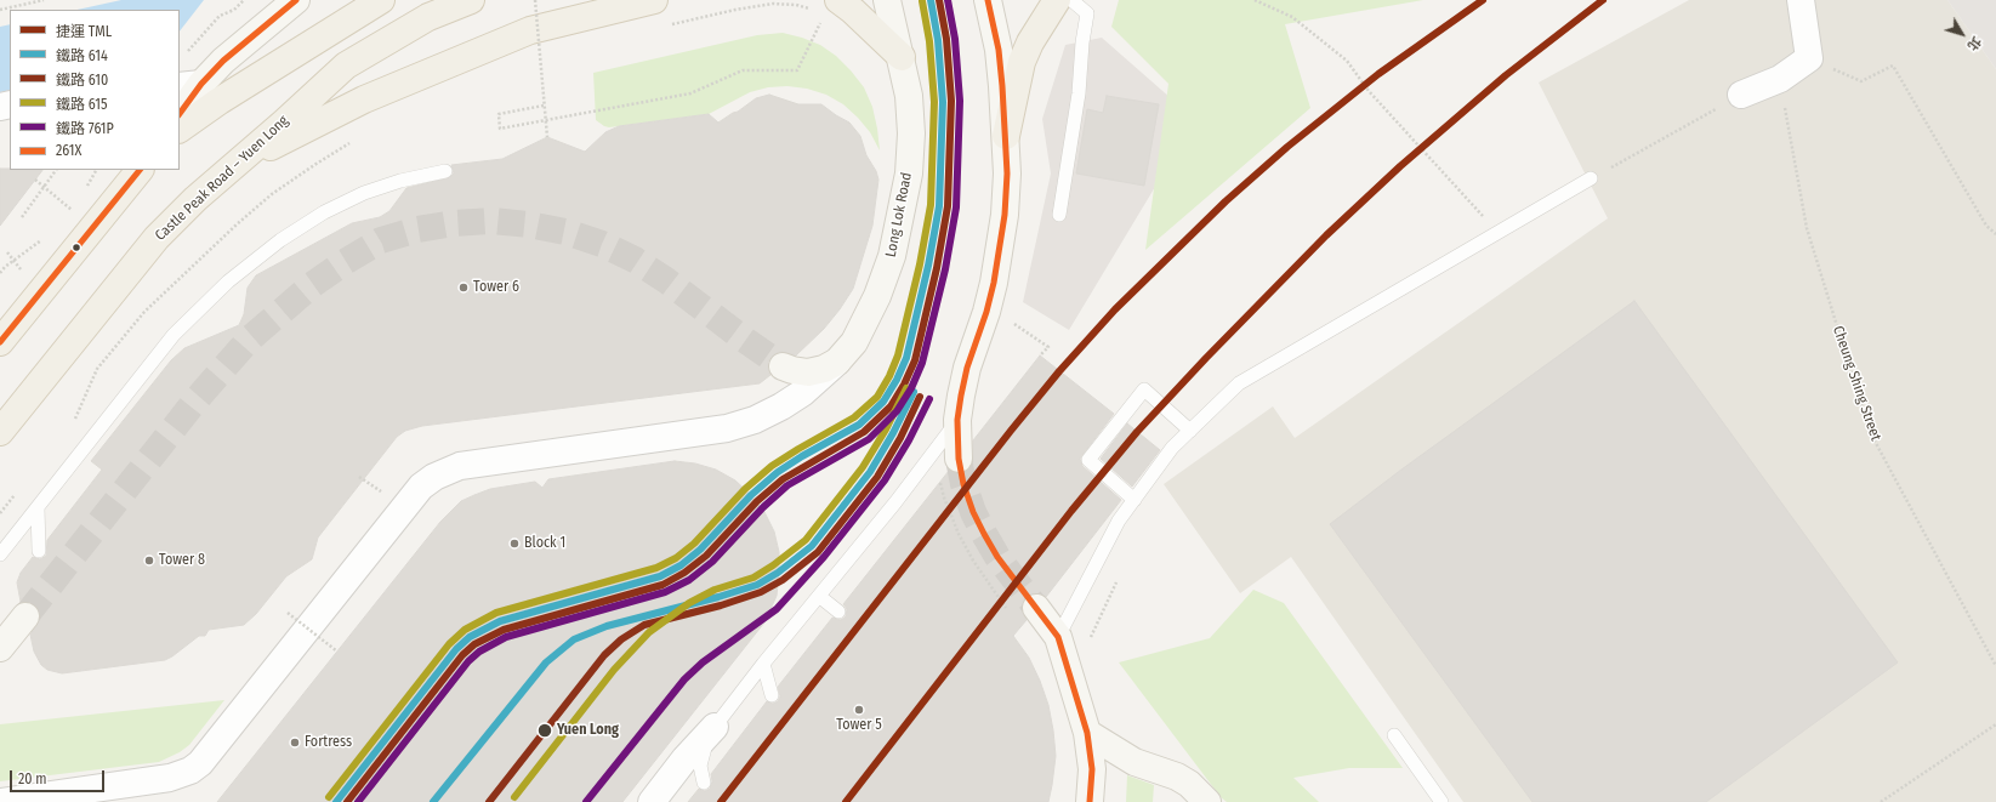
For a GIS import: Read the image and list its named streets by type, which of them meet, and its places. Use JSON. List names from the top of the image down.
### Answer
{
  "streets": {
    "main road": ["Castle Peak Road – Yuen Long", "Long Lok Road"],
    "path": ["Cheung Shing Street"]
  },
  "places": [
    "Tower 6",
    "Block 1",
    "Tower 8",
    "Tower 5",
    "Yuen Long",
    "Fortress"
  ],
  "lines": [
    "metro line TML",
    "rail line 614",
    "rail line 610",
    "rail line 761P",
    "transit line 261X",
    "rail line 615"
  ],
  "legend": [
    "捷運 TML",
    "鐵路 614",
    "鐵路 610",
    "鐵路 615",
    "鐵路 761P",
    "261X"
  ],
  "scale_bar": "20 m",
  "north": "bottom right"
}
